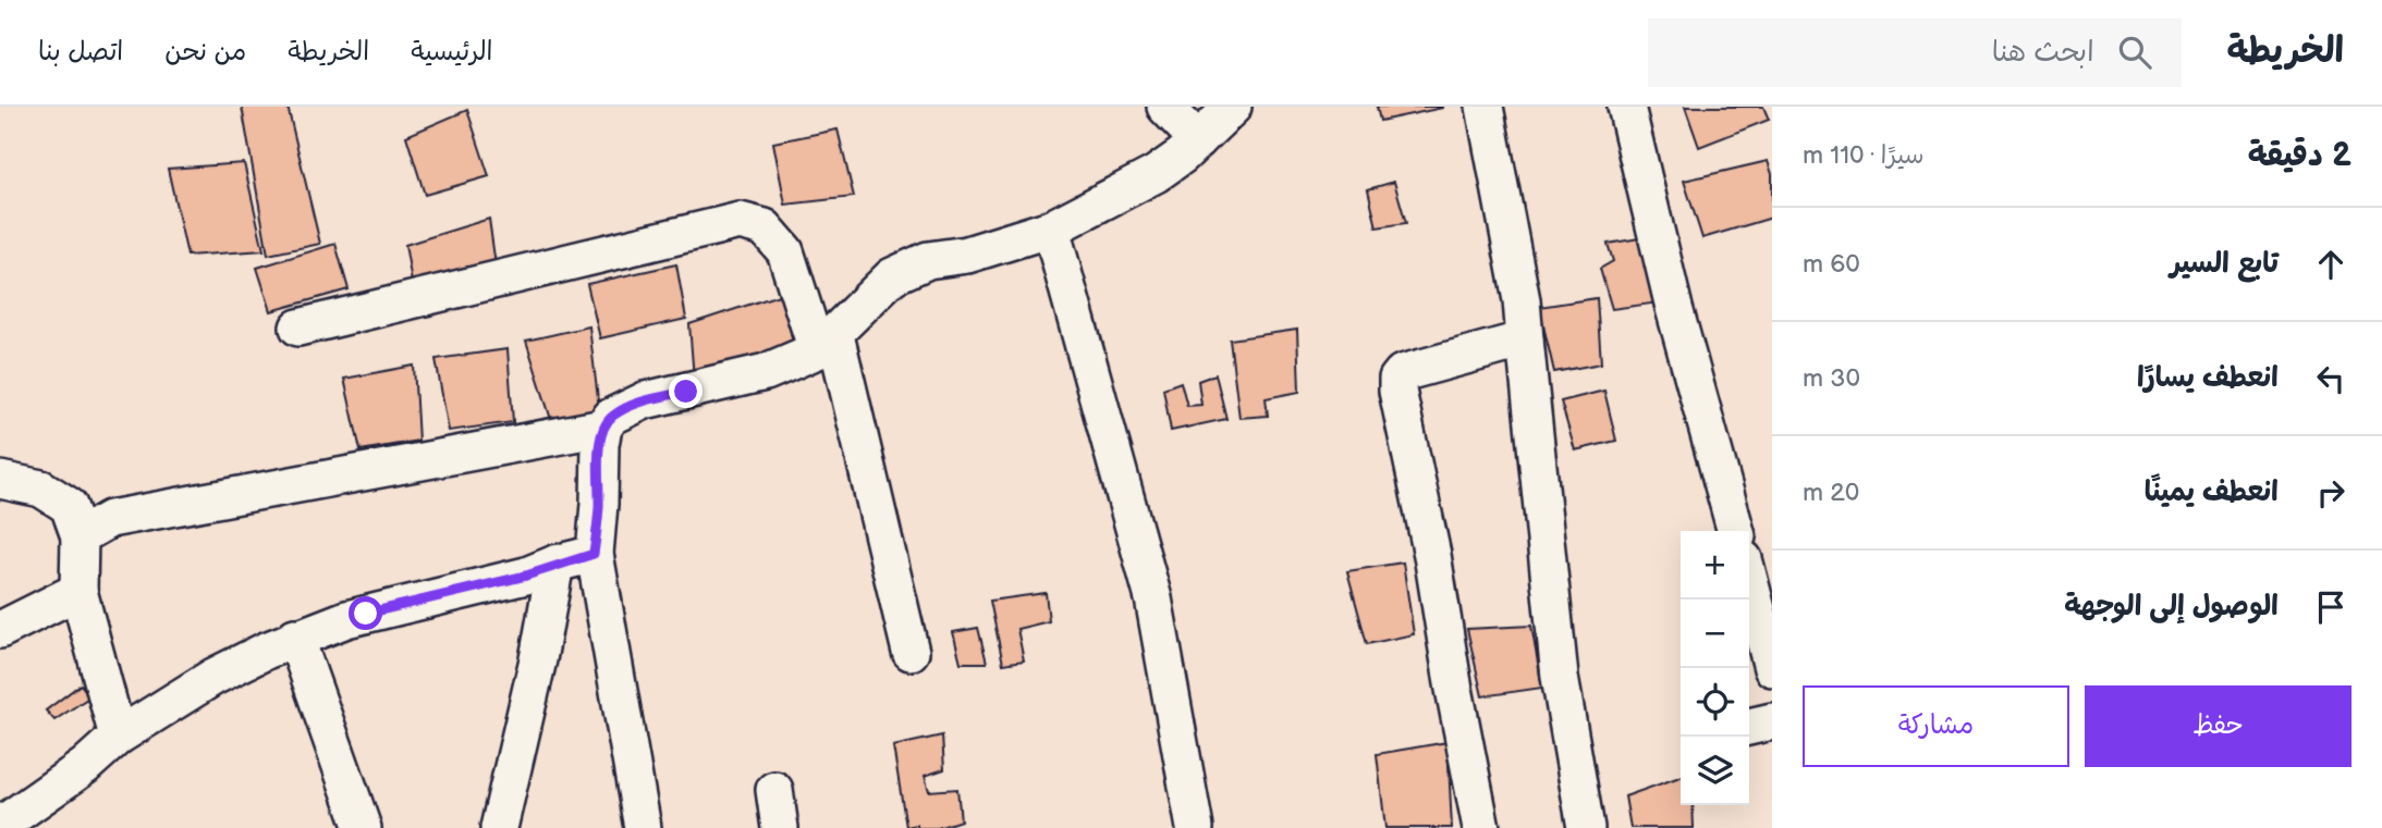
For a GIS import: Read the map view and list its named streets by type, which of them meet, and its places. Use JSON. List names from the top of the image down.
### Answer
{
  "page": {
    "header": "الخريطة",
    "search": "ابحث هنا",
    "nav": [
      "الرئيسية",
      "الخريطة",
      "من نحن",
      "اتصل بنا"
    ],
    "heading": ["2 دقيقة", "سيرًا · 110 m"],
    "list": [
      ["تابع السير", "60 m"],
      ["انعطف يسارًا", "30 m"],
      ["انعطف يمينًا", "20 m"],
      "الوصول إلى الوجهة"
    ],
    "map_buttons": ["+", "−"],
    "buttons": ["حفظ", "مشاركة"]
  }
}
